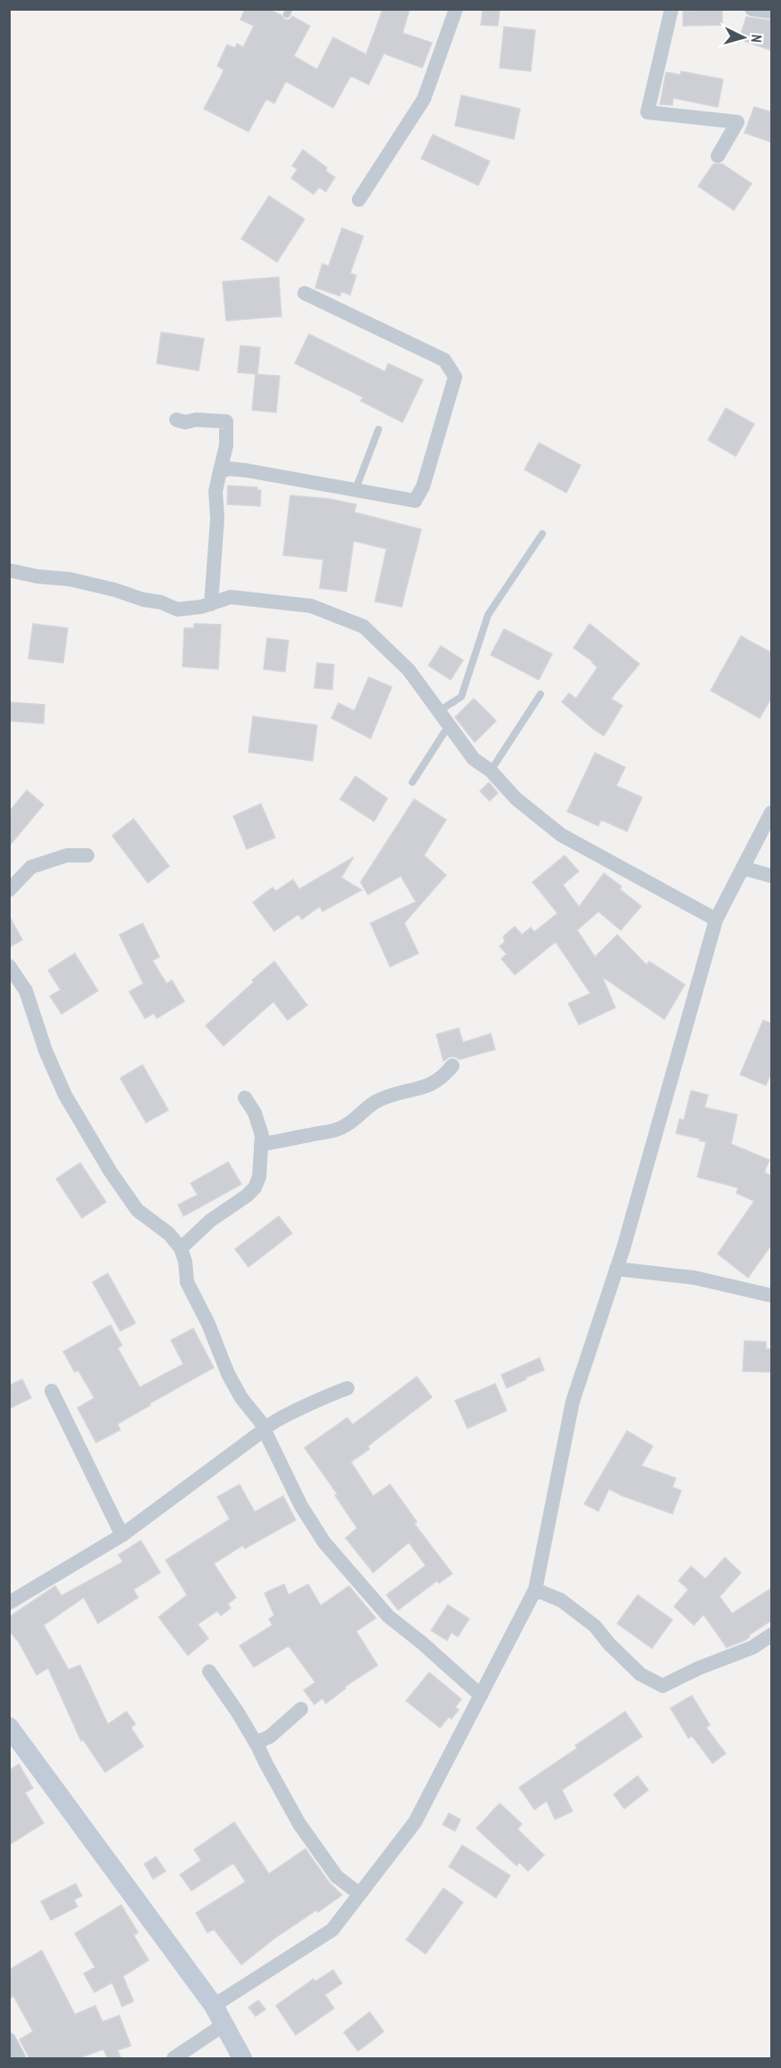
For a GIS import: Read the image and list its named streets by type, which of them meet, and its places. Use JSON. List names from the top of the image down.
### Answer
{
  "north": "right"
}
